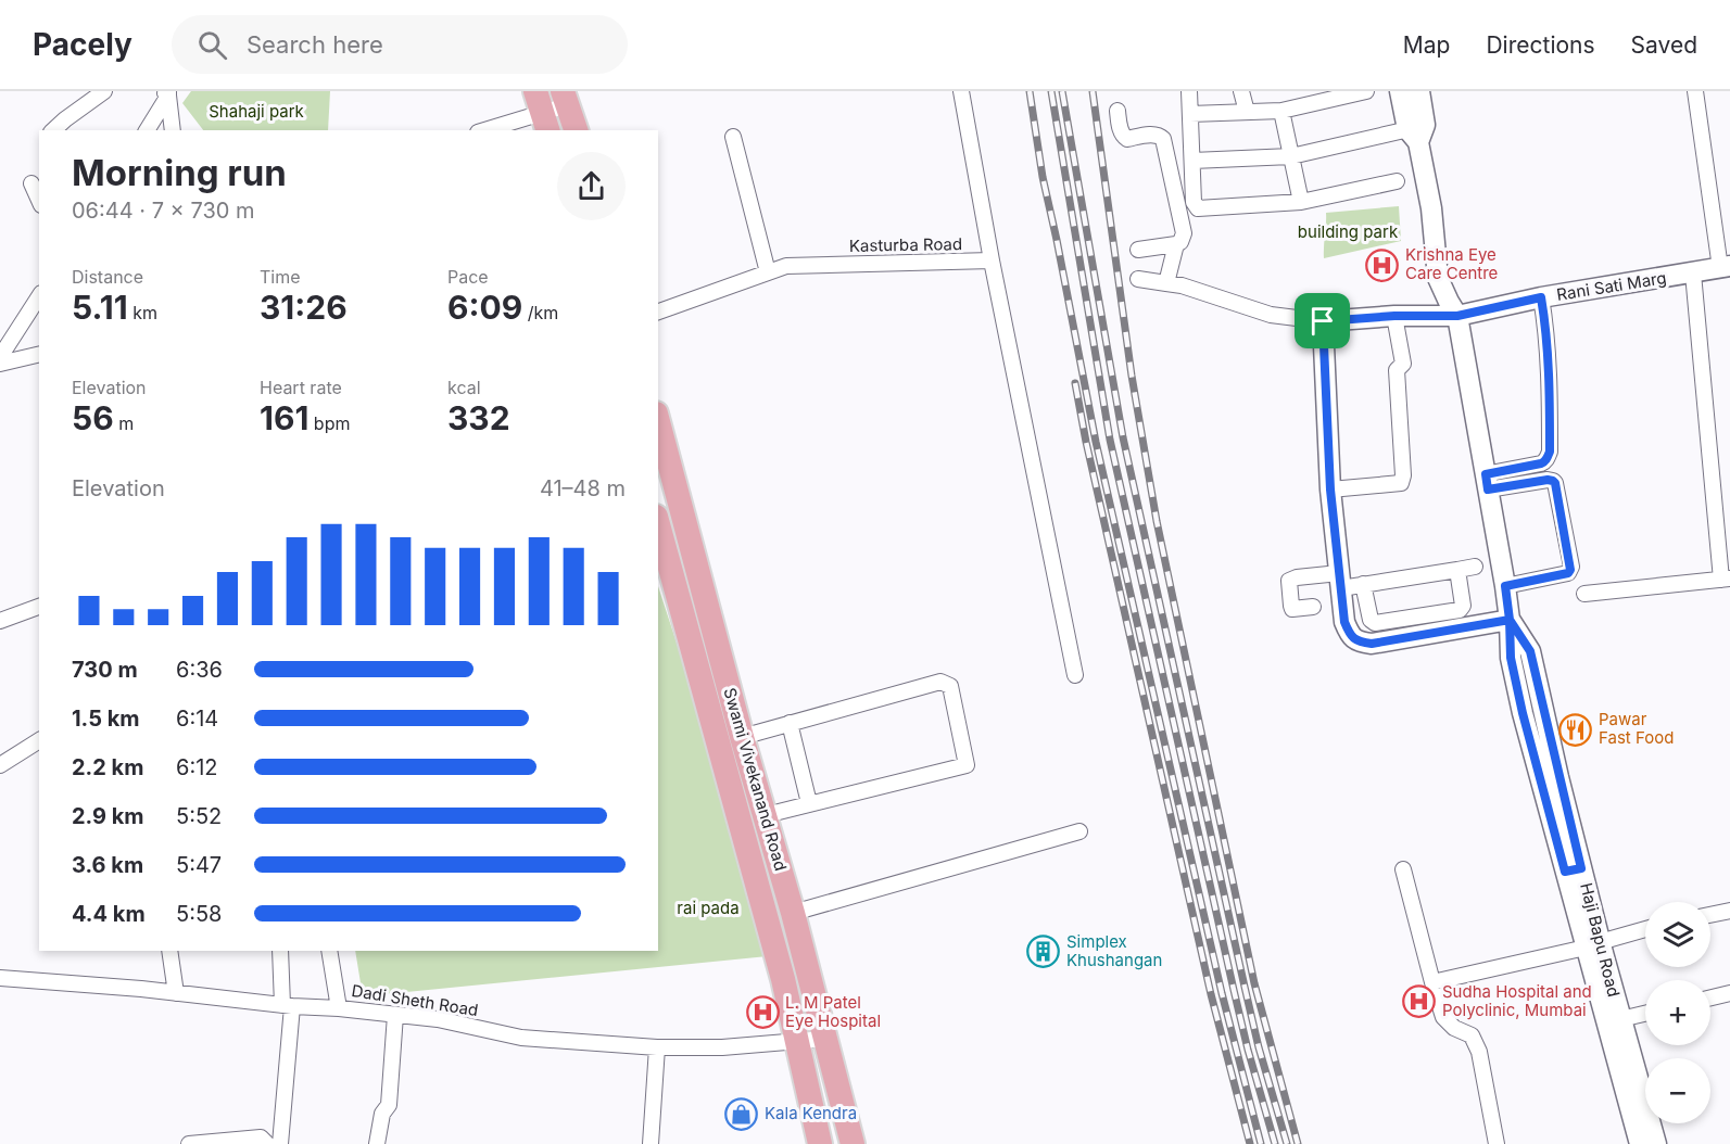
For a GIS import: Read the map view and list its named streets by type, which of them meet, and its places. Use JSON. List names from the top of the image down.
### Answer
{
  "streets": {
    "main road": ["Swami Vivekanand Road"],
    "street": [
      "Kasturba Road",
      "Rani Sati Marg",
      "Haji Bapu Road",
      "Dadi Sheth Road"
    ]
  },
  "crossings": [
    ["Swami Vivekanand Road", "Dadi Sheth Road"]
  ],
  "parks": ["Shahaji park", "building park", "rai pada"],
  "places": {
    "hospital": ["Krishna Eye Care Centre", "Sudha Hospital and Polyclinic, Mumbai", "L. M Patel Eye Hospital"],
    "restaurant": ["Pawar Fast Food"],
    "building": ["Simplex Khushangan"],
    "shop": ["Kala Kendra"]
  },
  "page": {
    "header": "Pacely",
    "search": "Search here",
    "nav": ["Map", "Directions", "Saved"],
    "heading": ["Morning run", "06:44 · 7 × 730 m"],
    "stats": [
      ["Distance", "5.11 km"],
      ["Time", "31:26"],
      ["Pace", "6:09 /km"],
      ["Elevation", "56 m"],
      ["Heart rate", "161 bpm"],
      ["kcal", "332"]
    ],
    "chart": ["Elevation", "41–48 m"],
    "list": [
      {
        "name": "730 m",
        "note": "6:36"
      },
      {
        "name": "1.5 km",
        "note": "6:14"
      },
      {
        "name": "2.2 km",
        "note": "6:12"
      },
      {
        "name": "2.9 km",
        "note": "5:52"
      },
      {
        "name": "3.6 km",
        "note": "5:47"
      },
      {
        "name": "4.4 km",
        "note": "5:58"
      }
    ],
    "map_buttons": ["+", "−"]
  }
}
